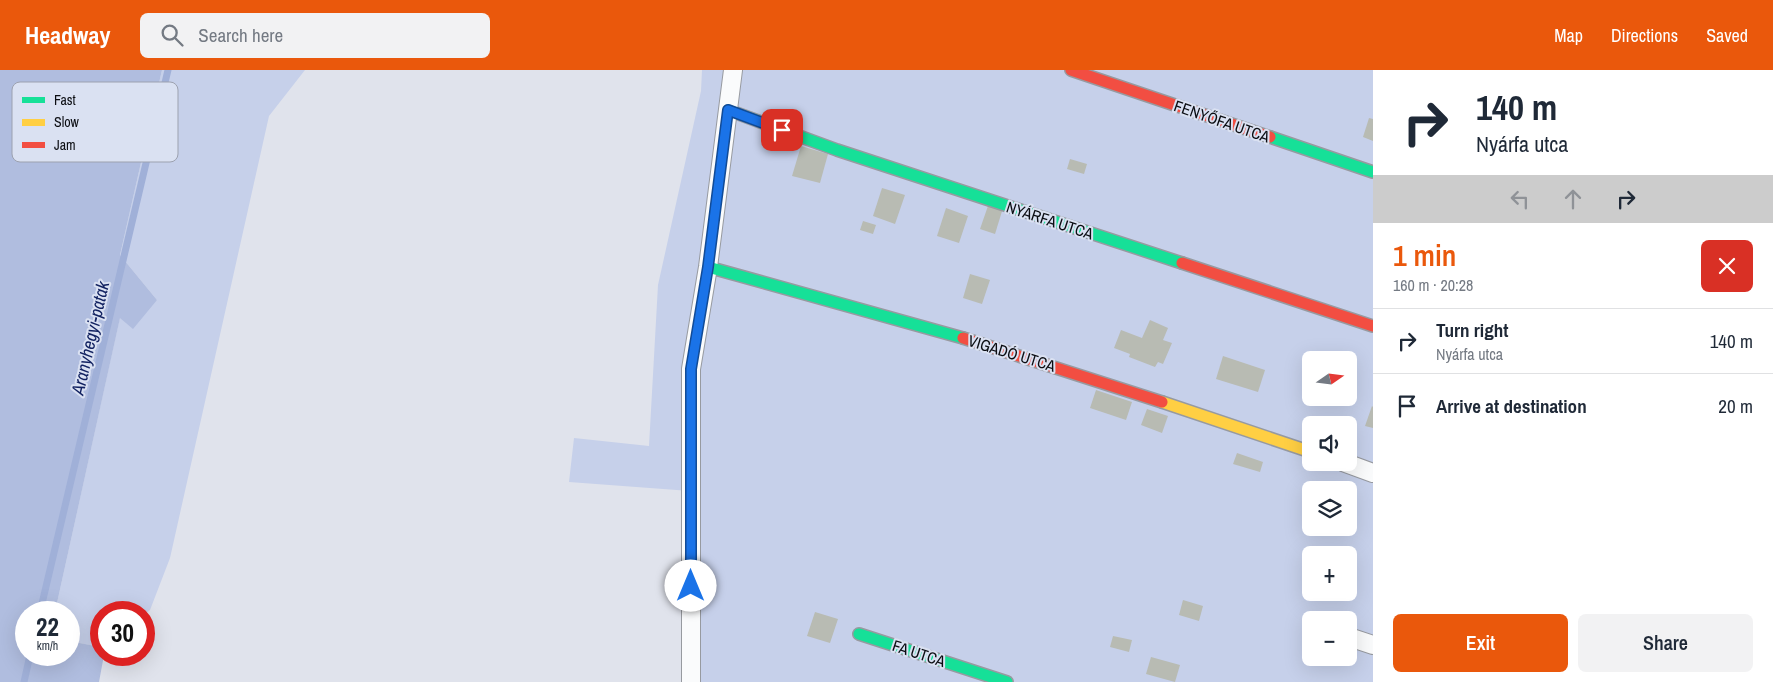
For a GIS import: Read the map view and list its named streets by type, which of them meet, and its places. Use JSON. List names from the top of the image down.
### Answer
{
  "streets": {
    "street": [
      "FENYŐFA UTCA",
      "NYÁRFA UTCA",
      "VIGADÓ UTCA",
      "FA UTCA"
    ]
  },
  "water": ["Aranyhegyi-patak"],
  "legend": ["Fast", "Slow", "Jam"],
  "north": "right",
  "page": {
    "header": "Headway",
    "search": "Search here",
    "nav": ["Map", "Directions", "Saved"],
    "turn": ["140 m", "Nyárfa utca"],
    "heading": ["1 min", "160 m · 20:28"],
    "list": [
      {
        "name": "Turn right",
        "note": "Nyárfa utca",
        "value": "140 m"
      },
      {
        "name": "Arrive at destination",
        "value": "20 m"
      }
    ],
    "map_buttons": ["+", "−"],
    "speed": "22 km/h",
    "limit": "30",
    "buttons": ["Exit", "Share"]
  }
}
